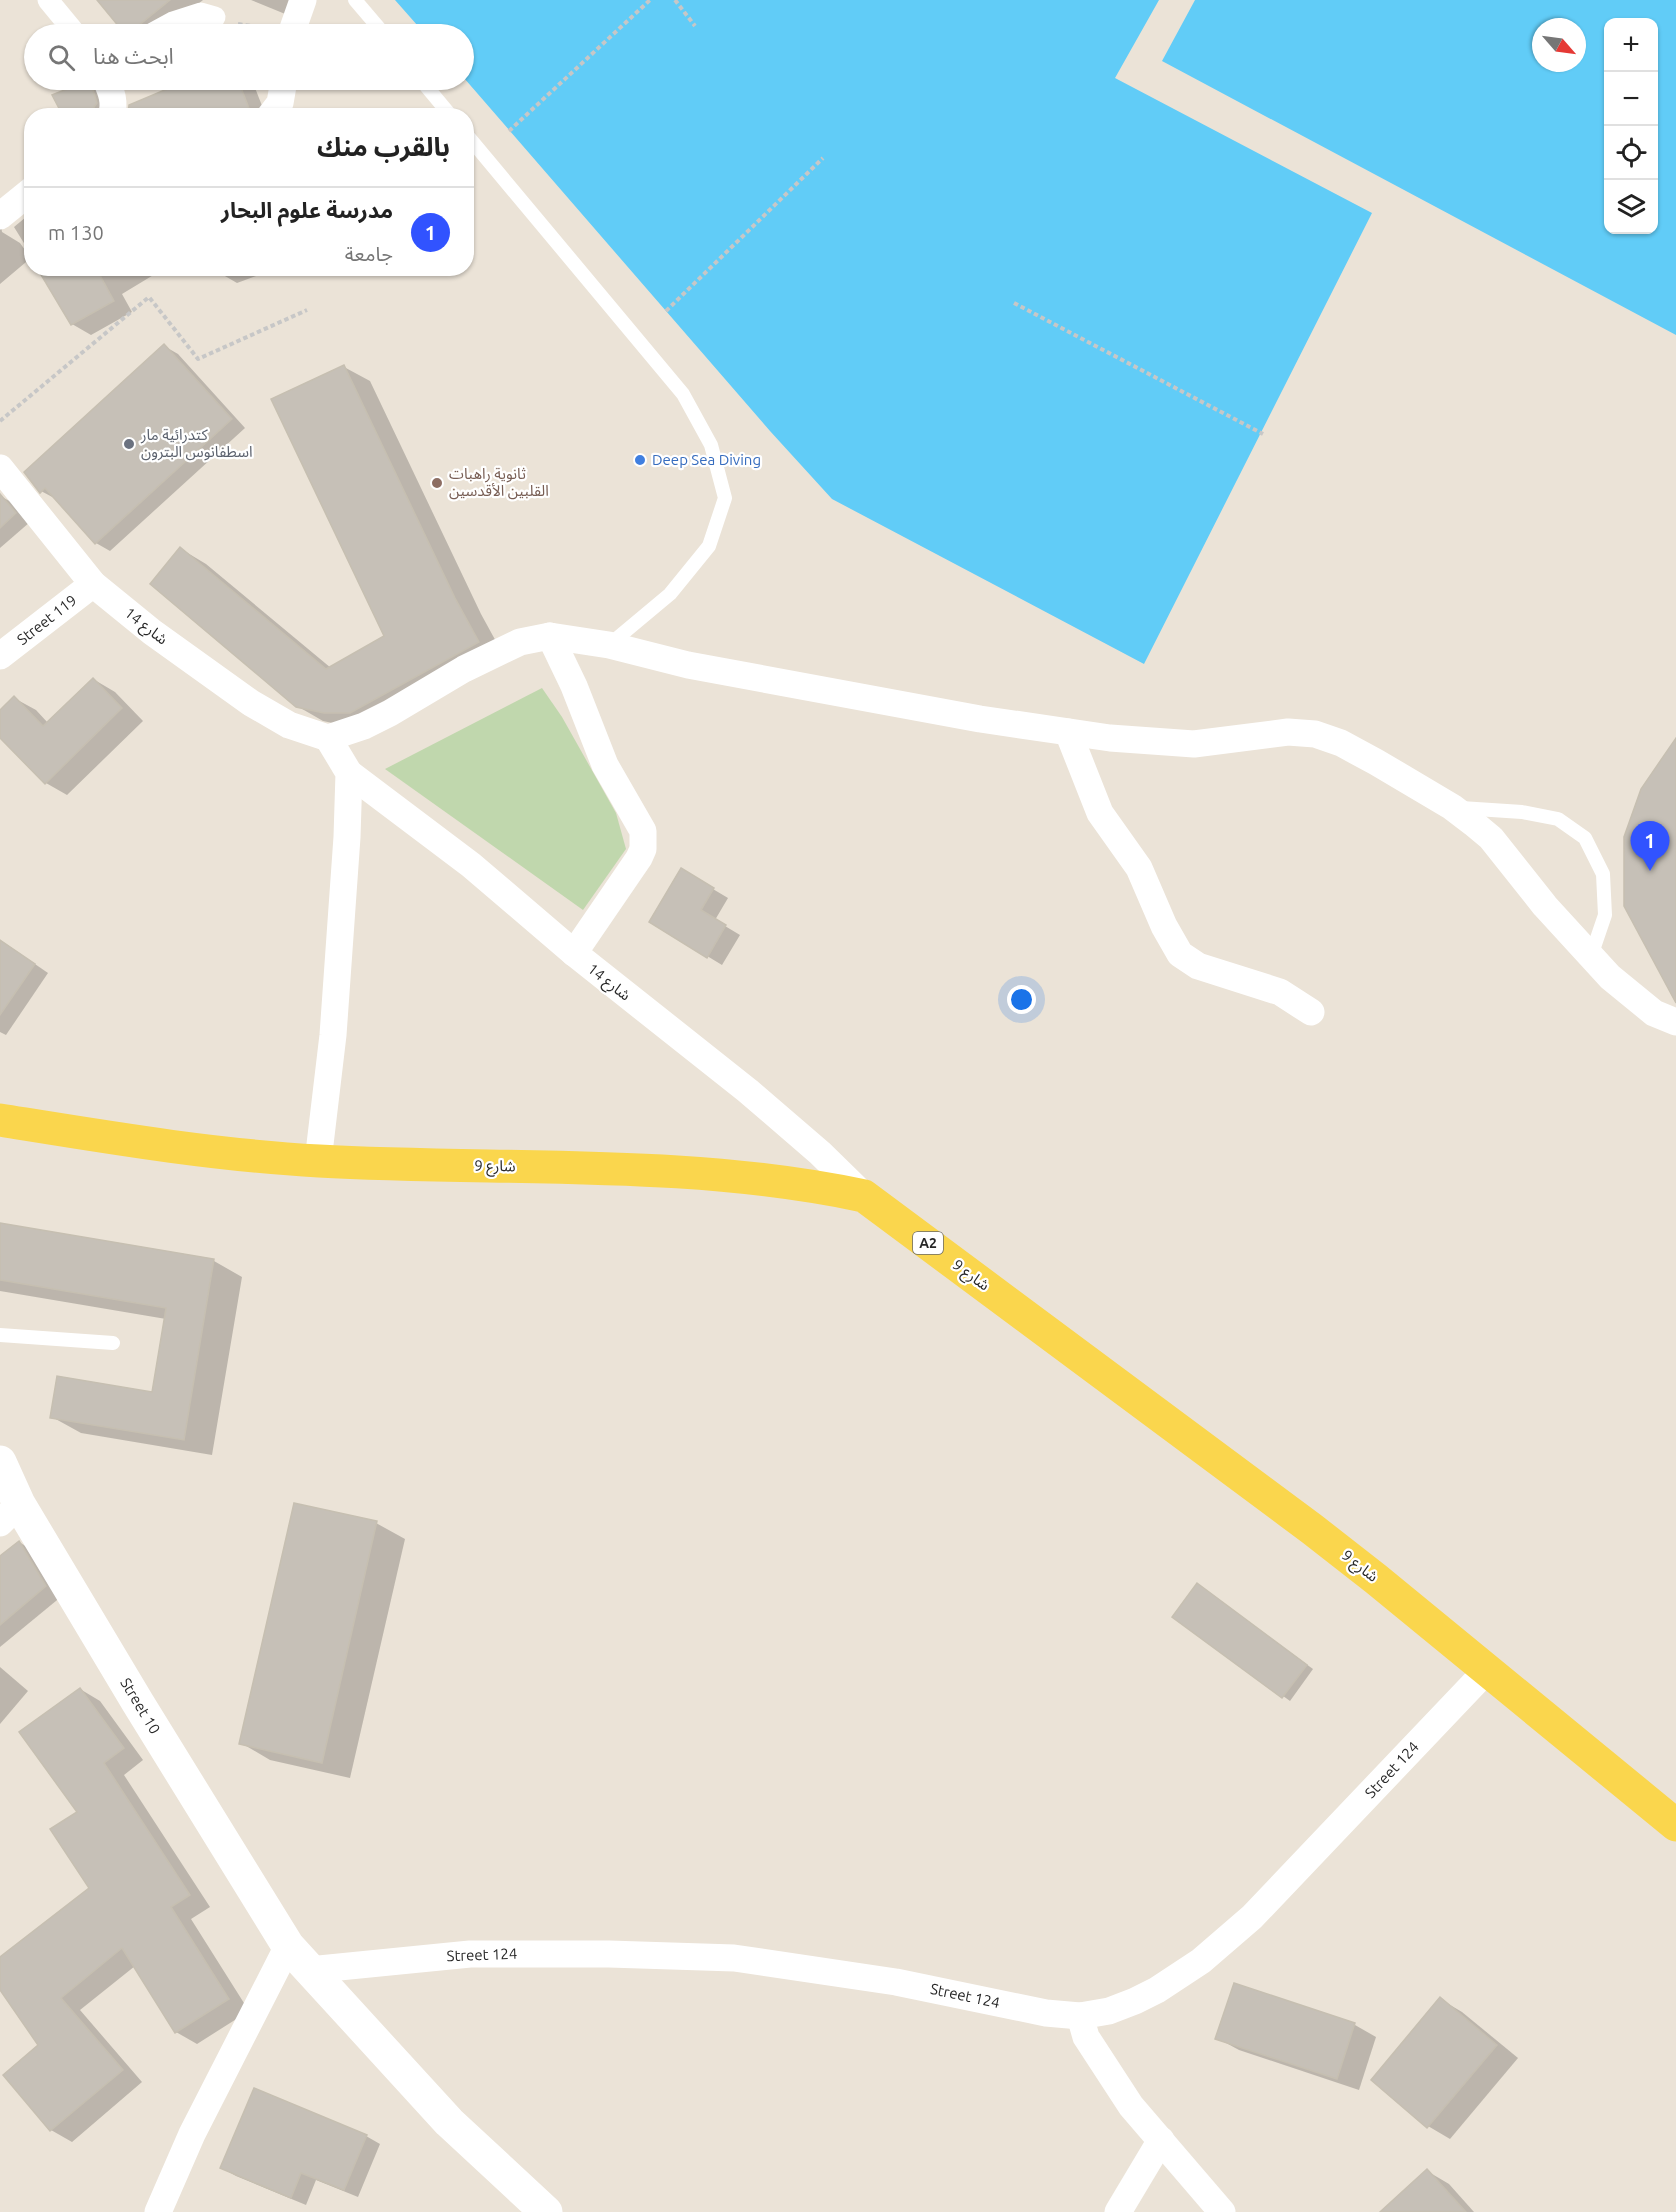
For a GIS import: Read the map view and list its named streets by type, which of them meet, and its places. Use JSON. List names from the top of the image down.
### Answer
{
  "streets": {
    "main road": ["شارع 9", "A2"],
    "street": [
      "Street 119",
      "شارع 14",
      "Street 10",
      "Street 124"
    ]
  },
  "crossings": [
    ["Street 119", "شارع 14"],
    ["شارع 14", "شارع 9"],
    ["شارع 9", "Street 124"],
    ["Street 10", "Street 124"]
  ],
  "places": ["كتدرائية مار اسطفانوس البترون", "Deep Sea Diving", "ثانوية راهبات القلبين الأقدسين"],
  "north": "bottom right",
  "page": {
    "map_buttons": ["+", "−"],
    "search": "ابحث هنا",
    "heading": "بالقرب منك",
    "list": [
      {
        "mark": "1",
        "name": "مدرسة علوم البحار",
        "note": "جامعة",
        "value": "130 m"
      }
    ],
    "pins": "1"
  }
}
